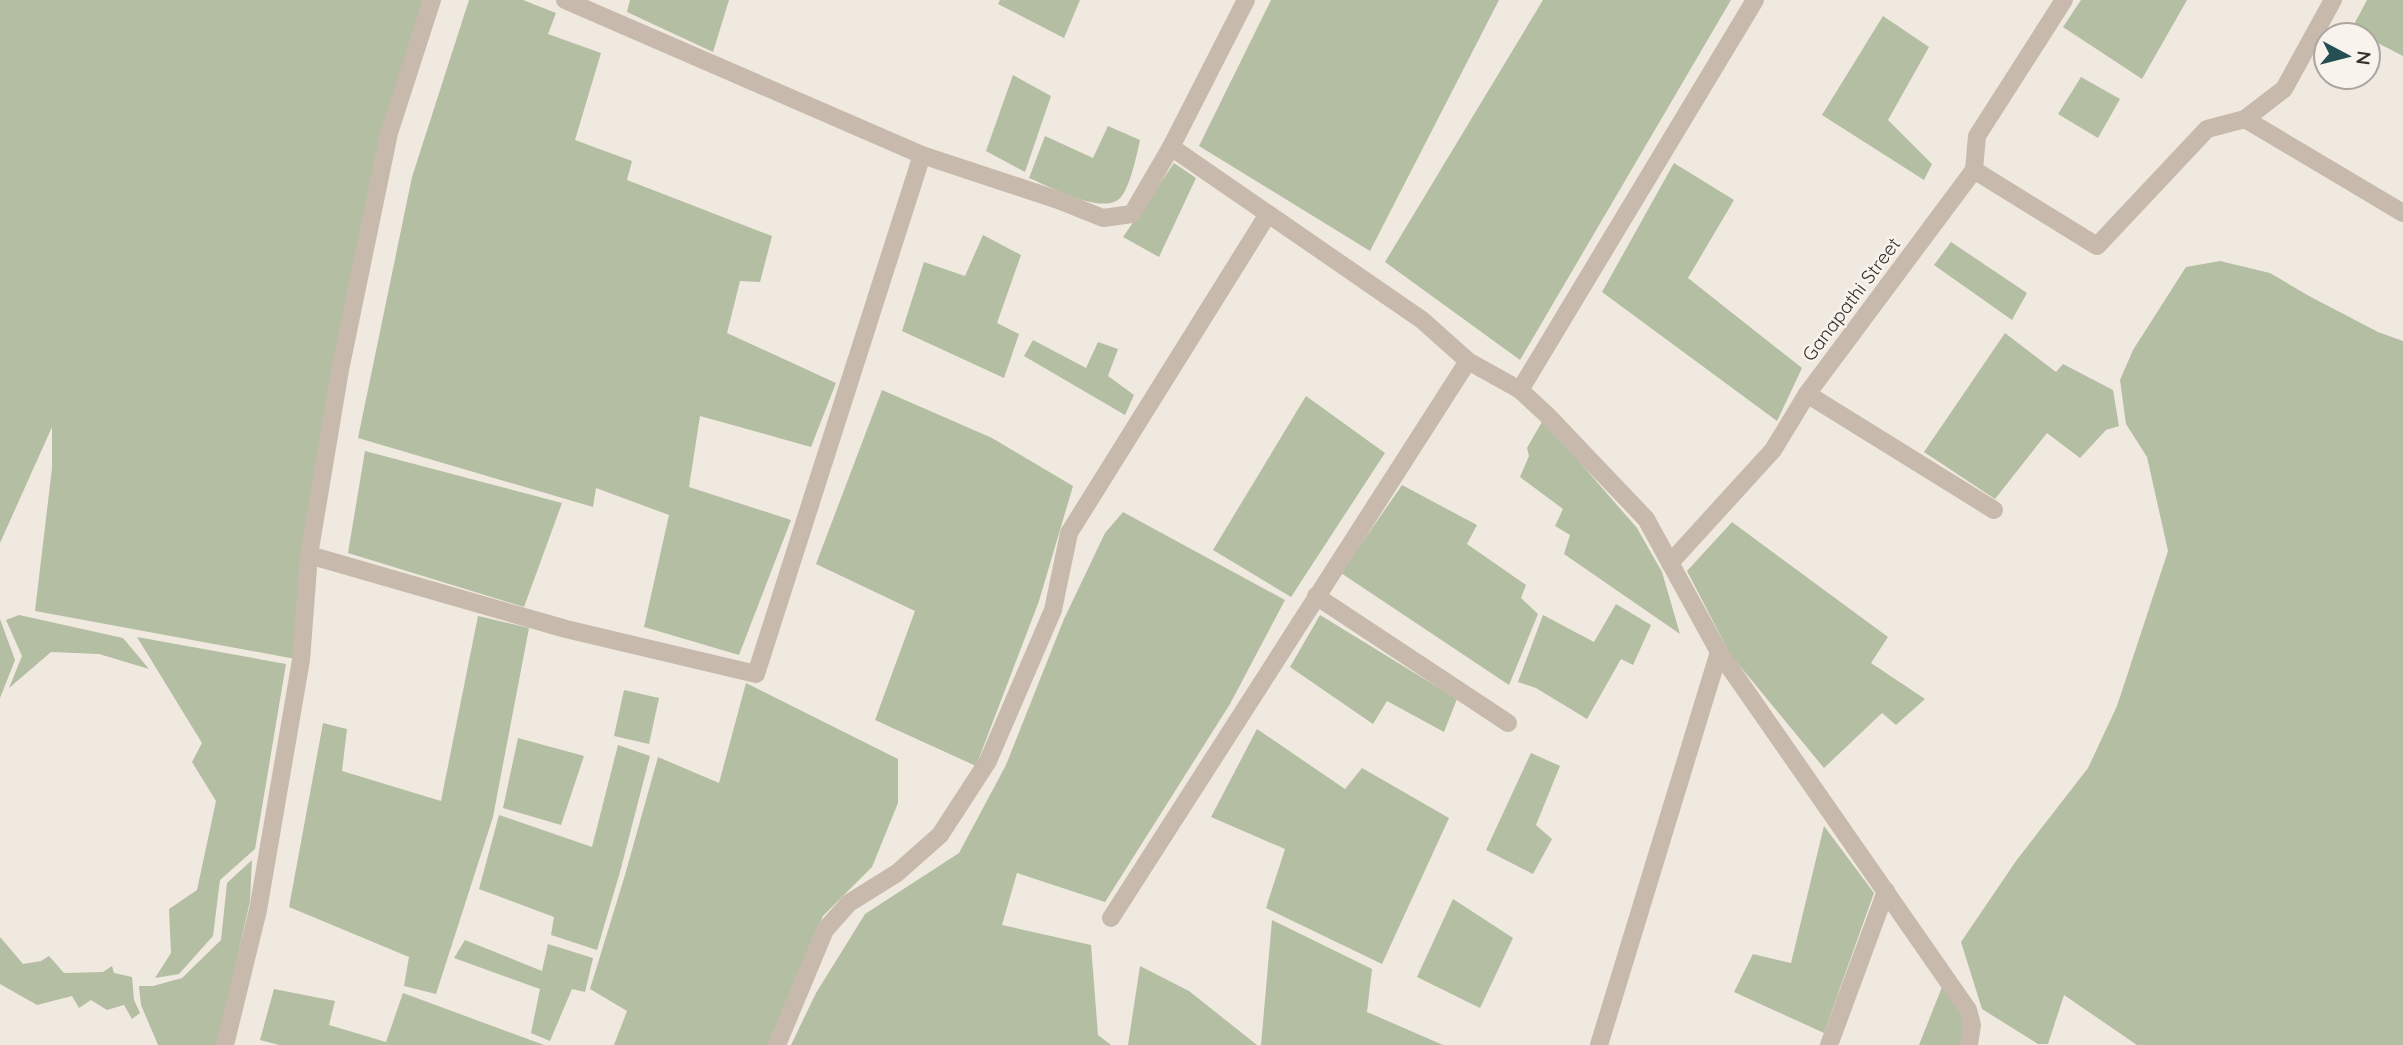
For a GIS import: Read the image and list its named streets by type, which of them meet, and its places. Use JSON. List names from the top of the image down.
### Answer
{
  "streets": {
    "street": ["Ganapathi Street"]
  },
  "north": "right"
}
